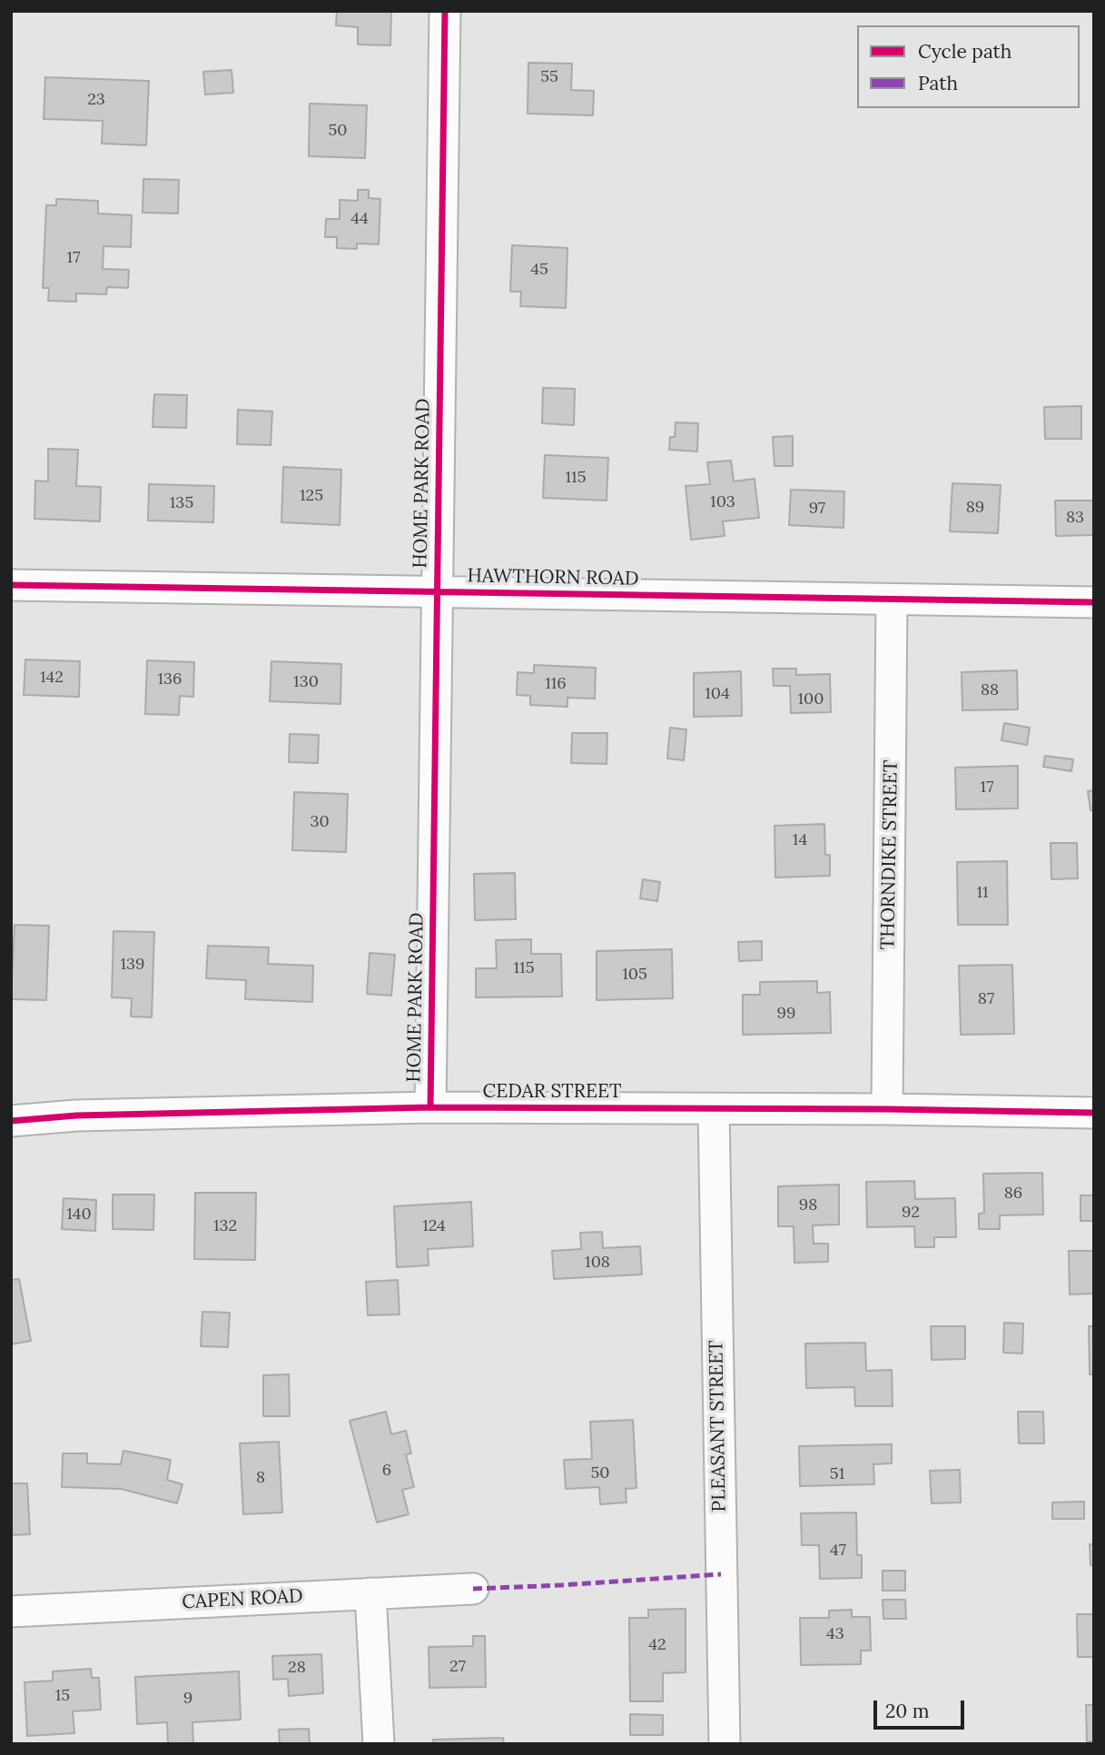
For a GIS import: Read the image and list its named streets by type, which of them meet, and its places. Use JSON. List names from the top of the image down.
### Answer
{
  "streets": {
    "street": [
      "HOME PARK ROAD",
      "HAWTHORN ROAD",
      "THORNDIKE STREET",
      "CEDAR STREET",
      "PLEASANT STREET",
      "CAPEN ROAD"
    ]
  },
  "crossings": [
    ["HOME PARK ROAD", "HAWTHORN ROAD"],
    ["HOME PARK ROAD", "CEDAR STREET"],
    ["HAWTHORN ROAD", "THORNDIKE STREET"],
    ["THORNDIKE STREET", "CEDAR STREET"],
    ["CEDAR STREET", "PLEASANT STREET"]
  ],
  "house_numbers": [
    "55",
    "23",
    "50",
    "44",
    "17",
    "45",
    "115",
    "125",
    "103",
    "135",
    "89",
    "97",
    "83",
    "142",
    "136",
    "130",
    "116",
    "88",
    "104",
    "100",
    "17",
    "30",
    "14",
    "11",
    "139",
    "115",
    "105",
    "87",
    "99",
    "86",
    "98",
    "92",
    "140",
    "132",
    "124",
    "108",
    "6",
    "50",
    "51",
    "8",
    "47",
    "43",
    "42",
    "27",
    "28",
    "15",
    "9"
  ],
  "legend": ["Cycle path", "Path"],
  "scale_bar": "20 m"
}
